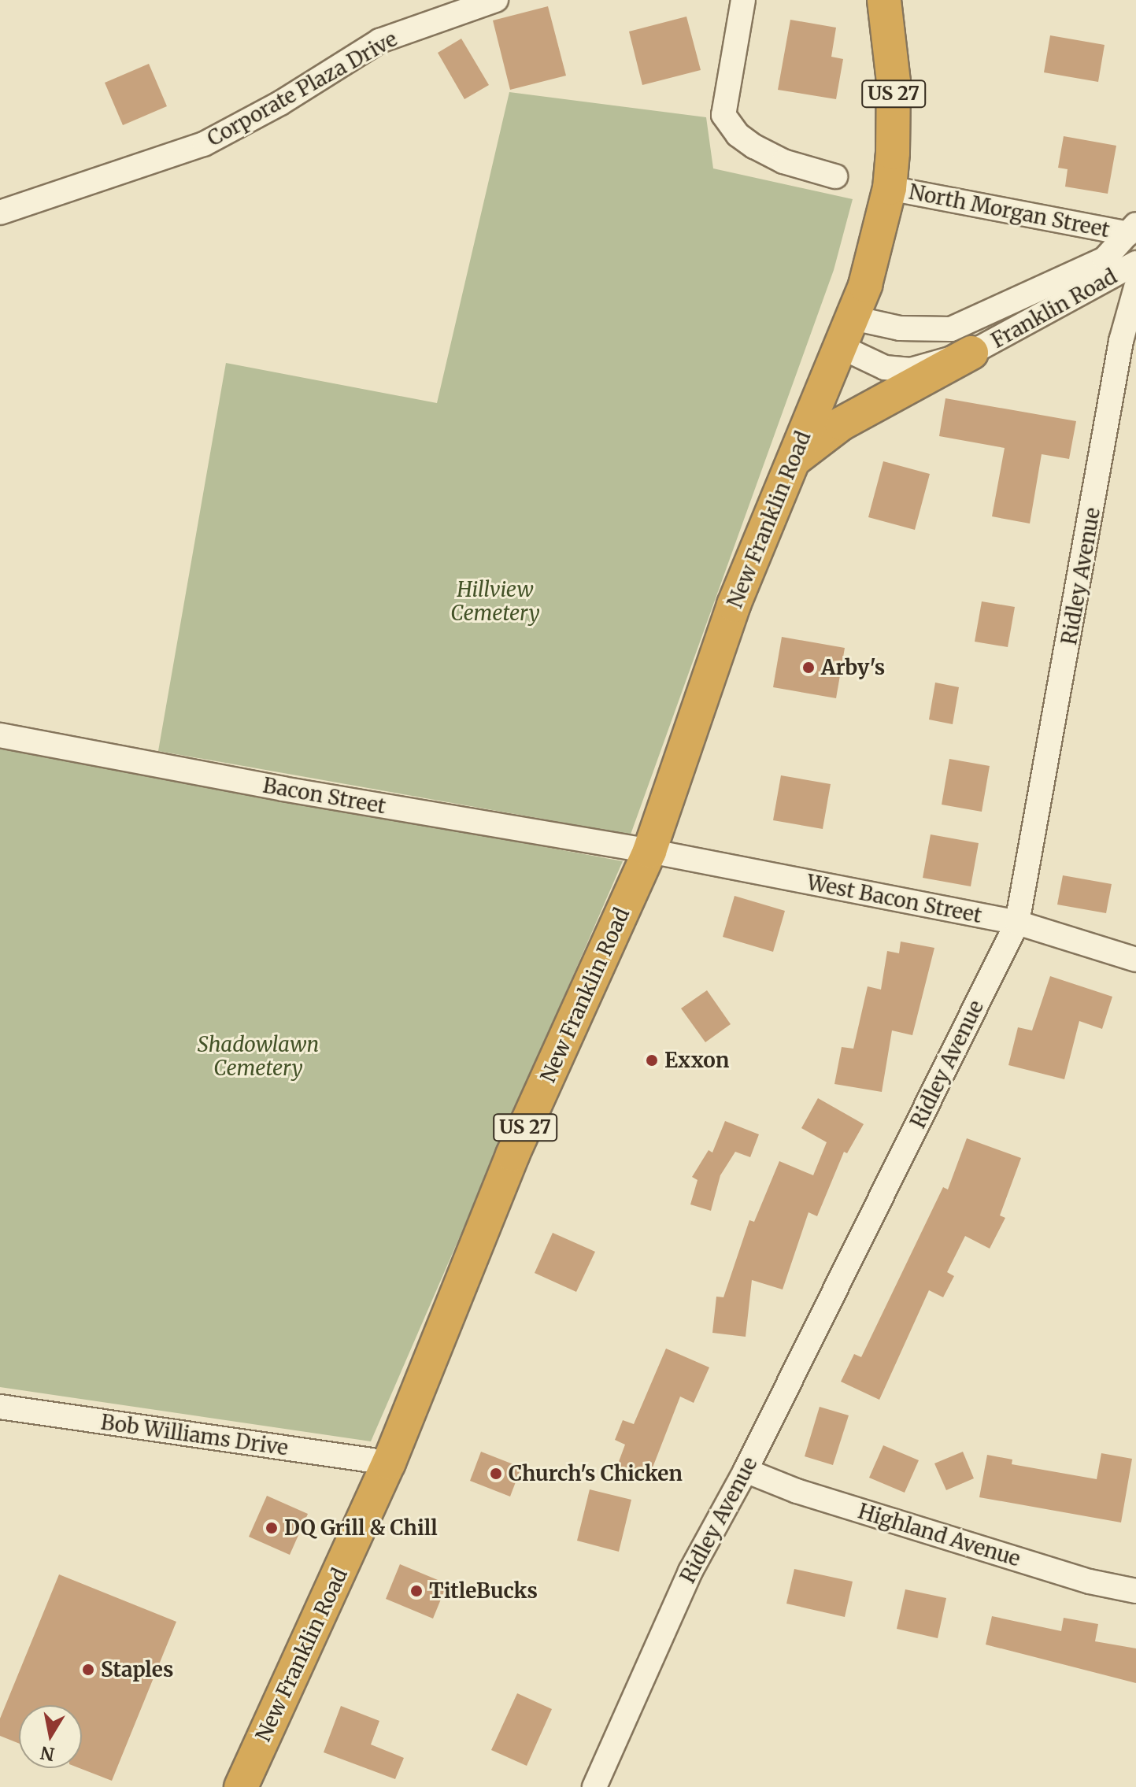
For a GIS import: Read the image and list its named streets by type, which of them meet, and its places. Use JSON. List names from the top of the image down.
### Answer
{
  "streets": {
    "highway": ["US 27", "New Franklin Road"],
    "street": [
      "Corporate Plaza Drive",
      "North Morgan Street",
      "Franklin Road",
      "Ridley Avenue",
      "Bacon Street",
      "West Bacon Street",
      "Bob Williams Drive",
      "Highland Avenue"
    ]
  },
  "crossings": [
    ["US 27", "North Morgan Street"],
    ["US 27", "New Franklin Road"],
    ["North Morgan Street", "Franklin Road"],
    ["North Morgan Street", "New Franklin Road"],
    ["Franklin Road", "New Franklin Road"],
    ["New Franklin Road", "Bacon Street"],
    ["New Franklin Road", "West Bacon Street"],
    ["New Franklin Road", "Bob Williams Drive"],
    ["Ridley Avenue", "West Bacon Street"],
    ["Ridley Avenue", "Highland Avenue"],
    ["Bacon Street", "West Bacon Street"]
  ],
  "parks": ["Hillview Cemetery", "Shadowlawn Cemetery"],
  "places": [
    "Arby's",
    "Exxon",
    "Church's Chicken",
    "DQ Grill & Chill",
    "TitleBucks",
    "Staples"
  ],
  "north": "bottom"
}
